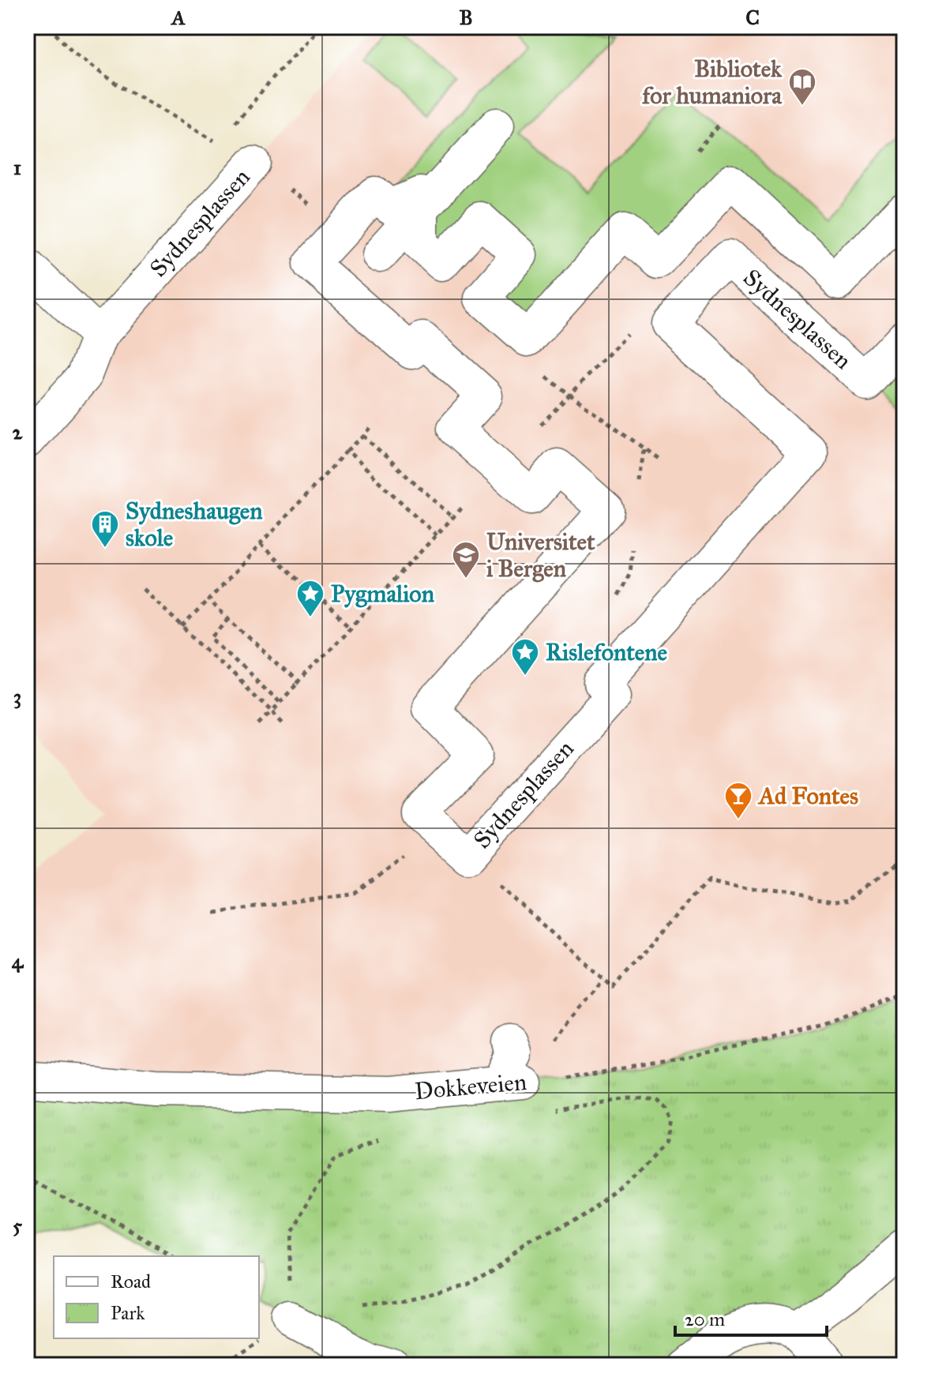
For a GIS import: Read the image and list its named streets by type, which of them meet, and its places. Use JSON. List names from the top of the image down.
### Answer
{
  "streets": {
    "street": ["Sydnesplassen", "Dokkeveien"]
  },
  "places": {
    "library": ["Bibliotek for humaniora"],
    "building": ["Sydneshaugen skole"],
    "school or university": ["Universitet i Bergen"],
    "place": ["Pygmalion", "Rislefontene"],
    "bar": ["Ad Fontes"]
  },
  "legend": ["Road", "Park"],
  "scale_bar": "20 m",
  "grid": {
    "columns": ["A", "B", "C"],
    "rows": [
      "1",
      "2",
      "3",
      "4",
      "5"
    ]
  }
}
